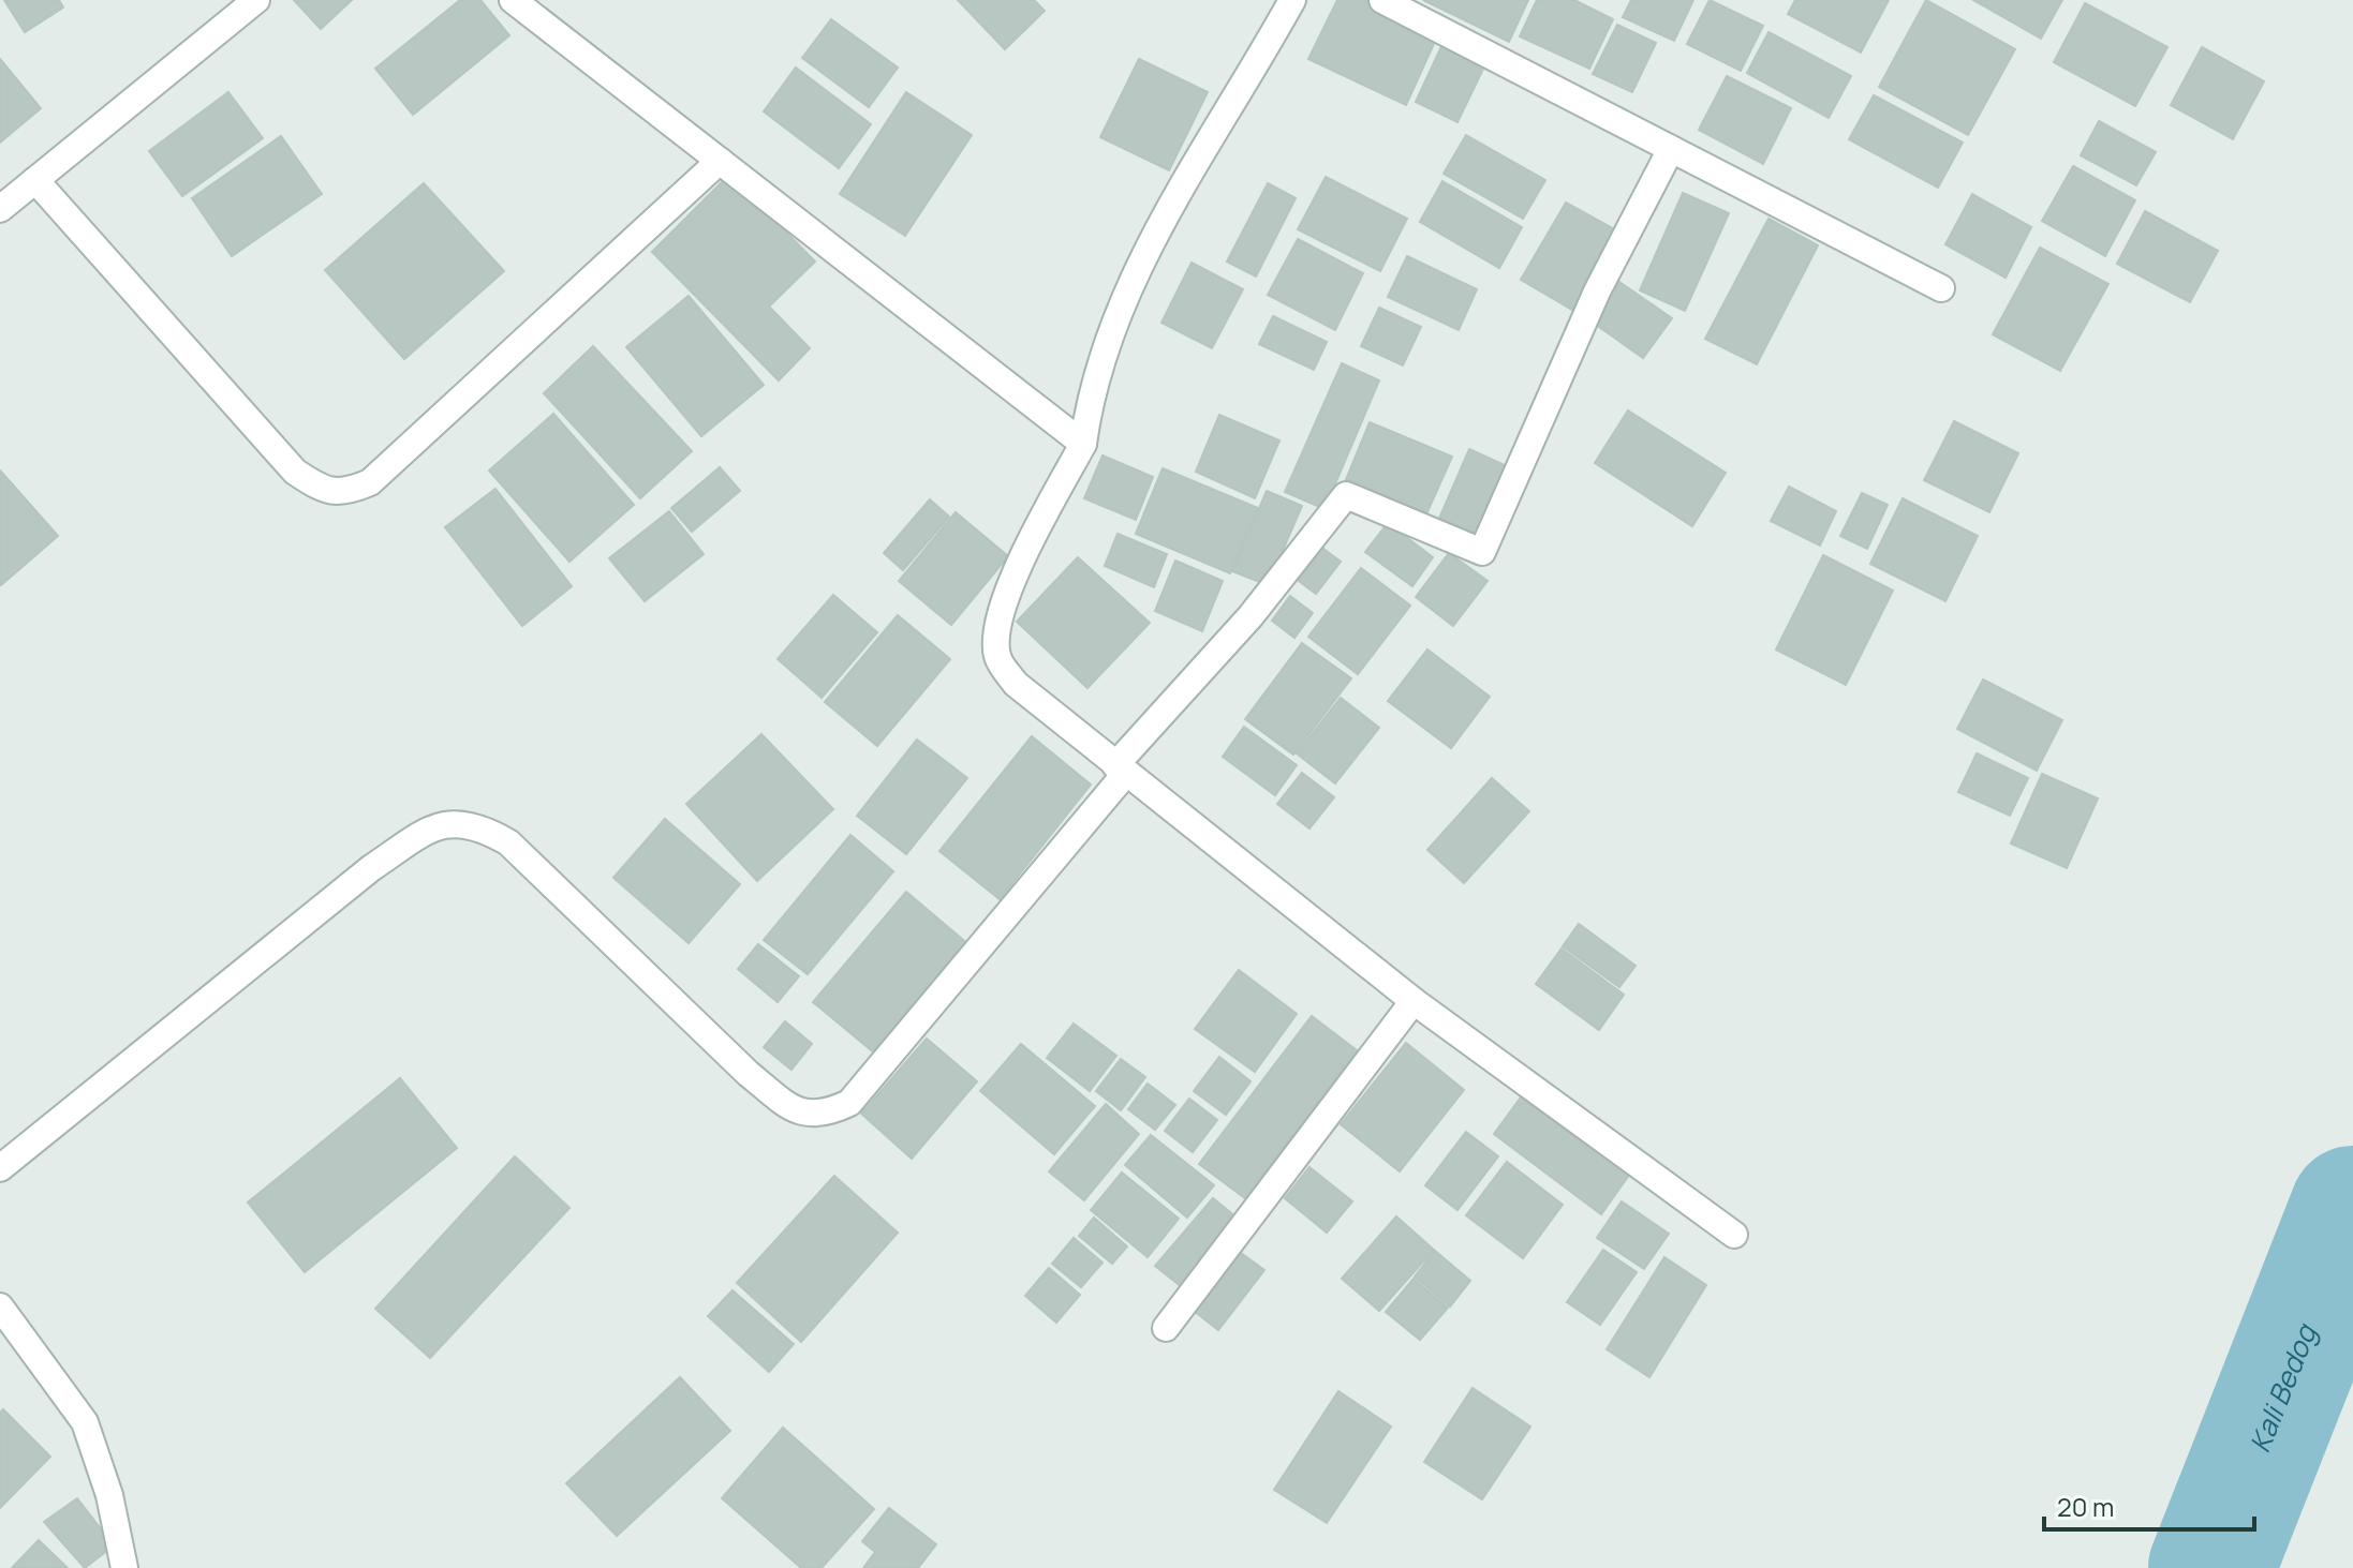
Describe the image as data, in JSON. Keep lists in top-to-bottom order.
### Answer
{
  "water": ["Kali Bedog"],
  "scale_bar": "20 m"
}
